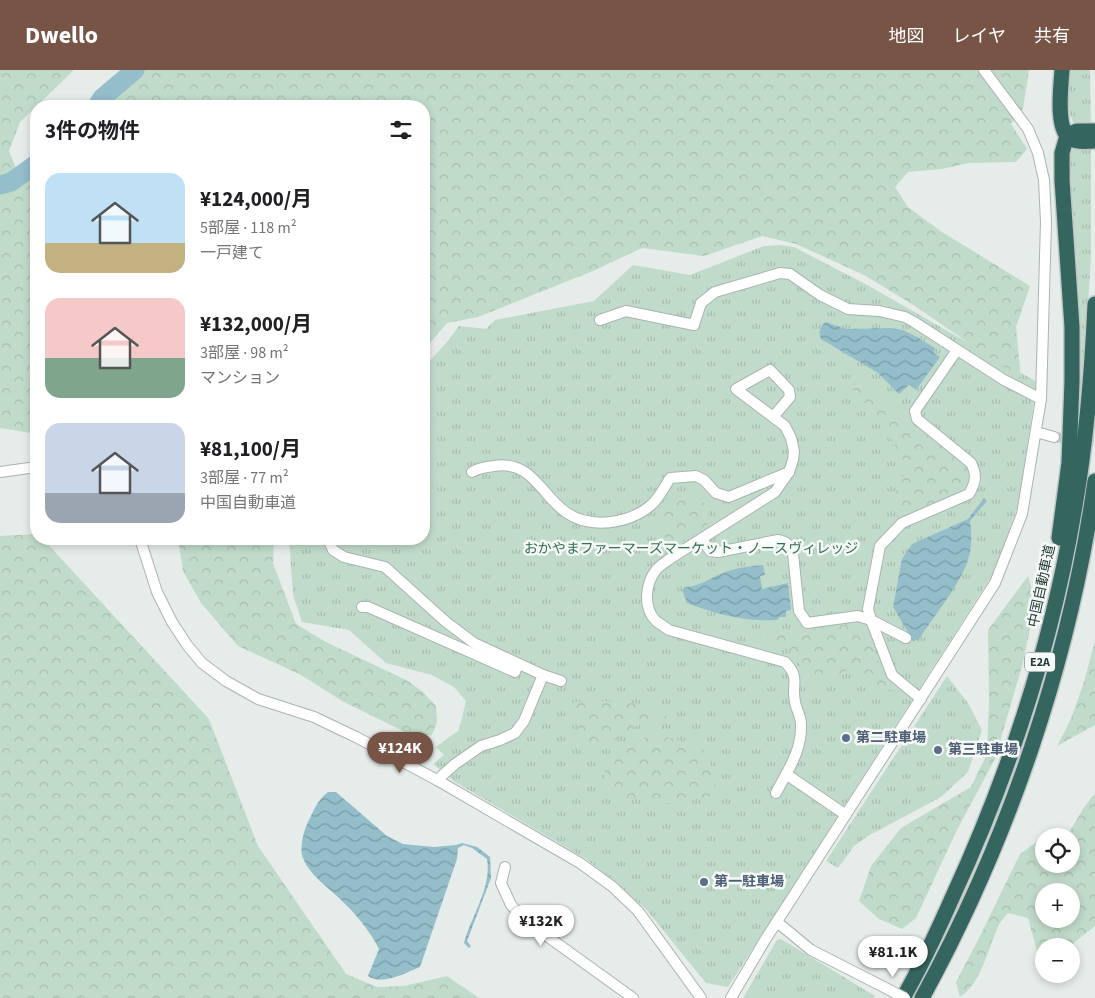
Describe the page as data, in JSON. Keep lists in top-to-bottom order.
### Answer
{
  "streets": {
    "highway": ["中国自動車道", "E2A"]
  },
  "parks": ["おかやまファーマーズマーケット・ノースヴィレッジ"],
  "places": ["第二駐車場", "第三駐車場", "第一駐車場"],
  "page": {
    "header": "Dwello",
    "nav": ["地図", "レイヤ", "共有"],
    "heading": "3件の物件",
    "list": [
      {
        "name": "¥124,000/月",
        "note": "5部屋 · 118 m² · 一戸建て"
      },
      {
        "name": "¥132,000/月",
        "note": "3部屋 · 98 m² · マンション"
      },
      {
        "name": "¥81,100/月",
        "note": "3部屋 · 77 m² · 中国自動車道"
      }
    ],
    "price": ["¥124K", "¥132K", "¥81.1K"],
    "map_buttons": ["+", "−"]
  }
}
